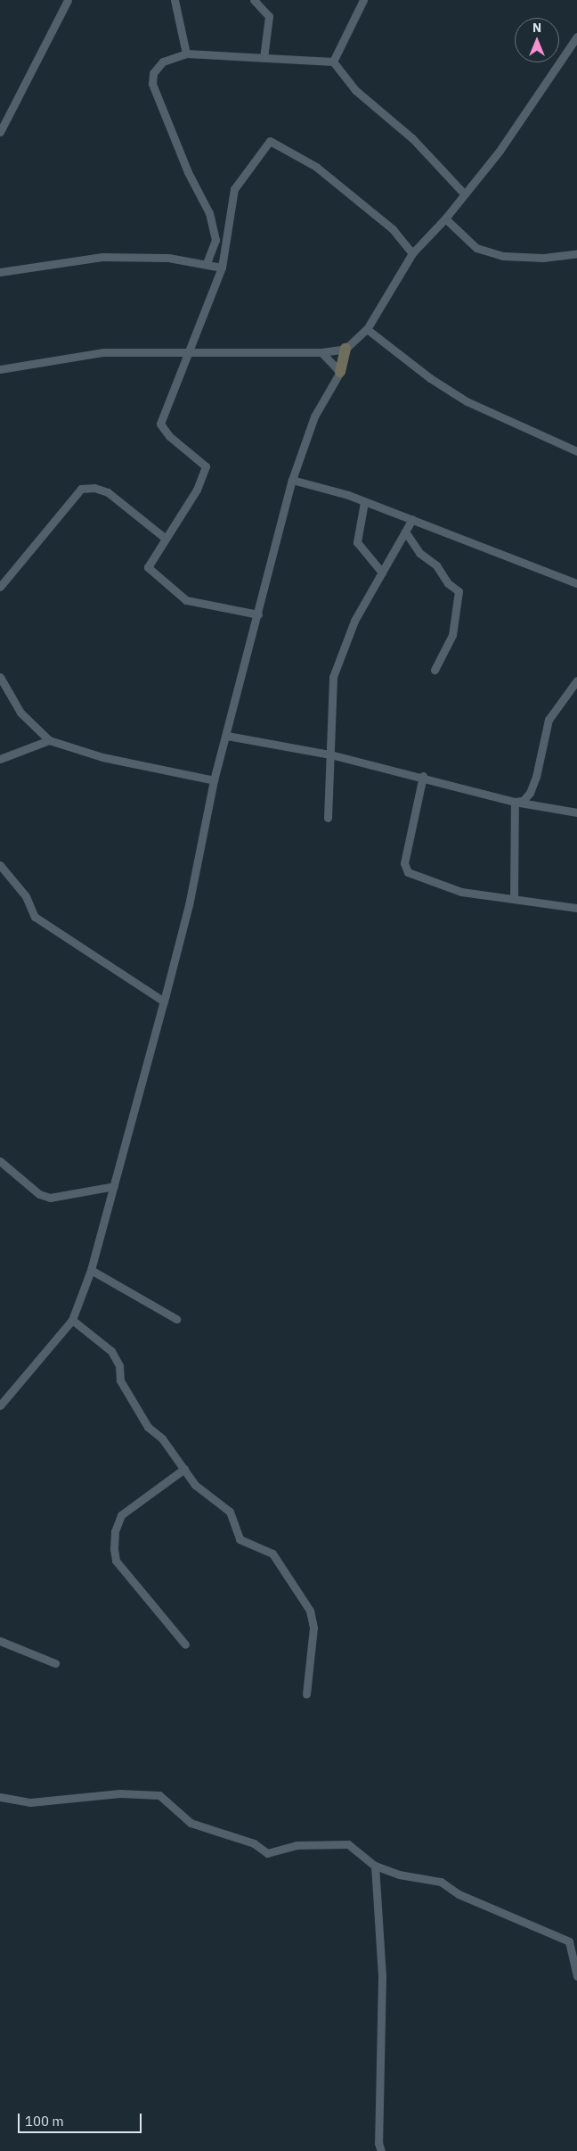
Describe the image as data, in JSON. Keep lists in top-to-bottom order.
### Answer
{
  "scale_bar": "100 m",
  "north": "top"
}
